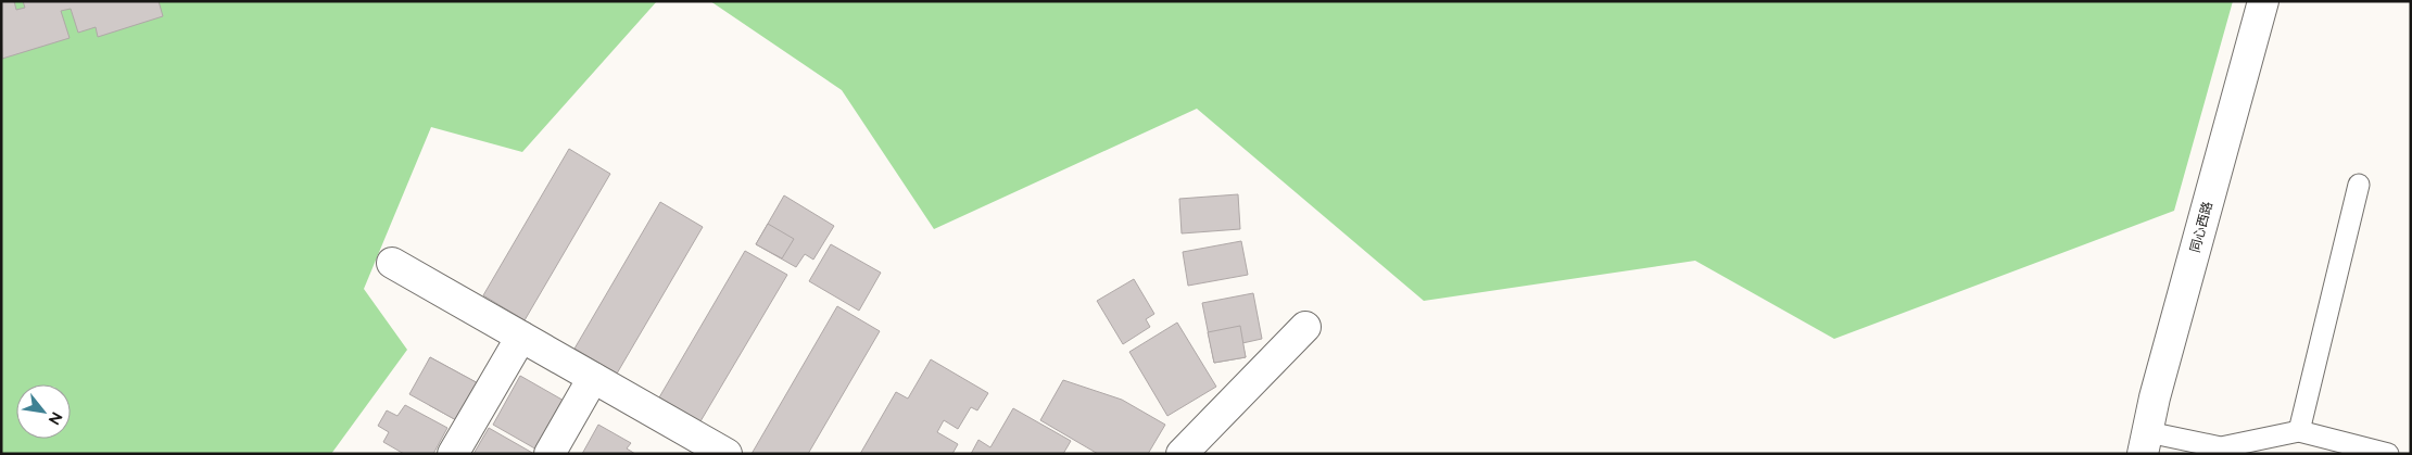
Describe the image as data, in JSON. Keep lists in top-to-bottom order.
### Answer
{
  "streets": {
    "street": ["同心西路"]
  },
  "north": "bottom right"
}
